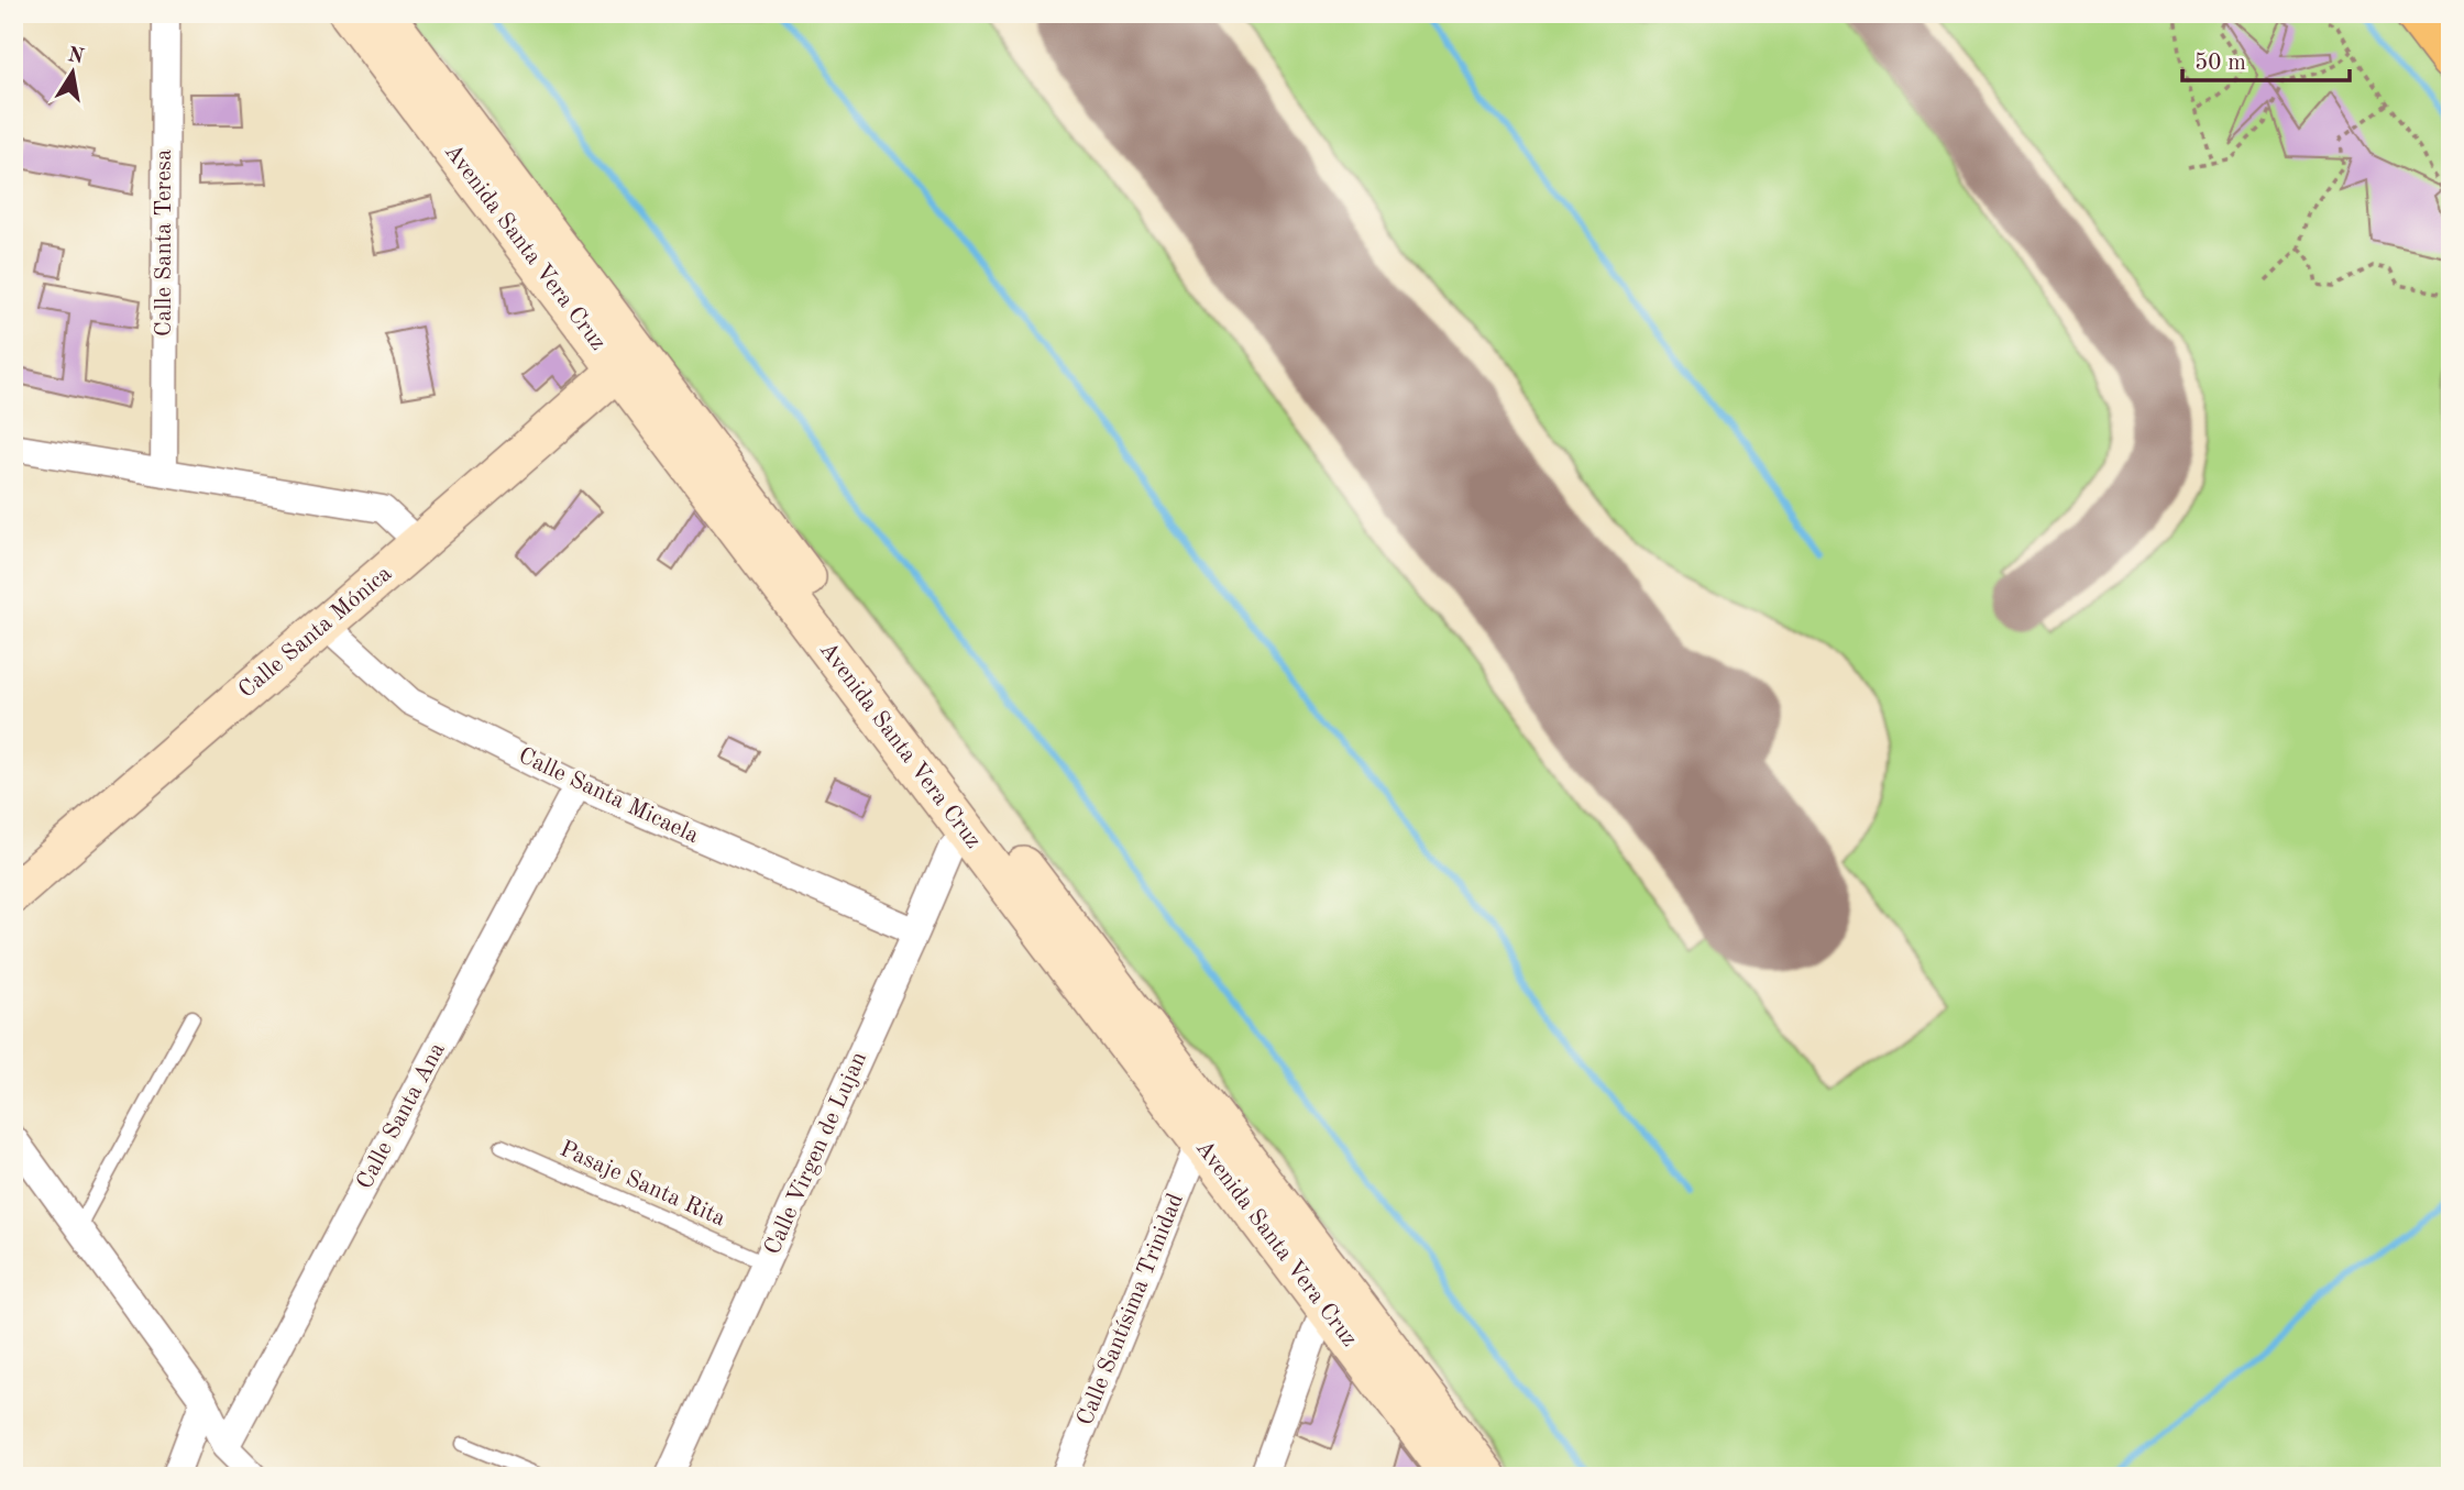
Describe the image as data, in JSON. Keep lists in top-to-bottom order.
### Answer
{
  "streets": {
    "main road": ["Avenida Santa Vera Cruz", "Calle Santa Mónica"],
    "street": [
      "Calle Santa Teresa",
      "Calle Santa Micaela",
      "Calle Santa Ana",
      "Calle Virgen de Lujan",
      "Calle Santísima Trinidad"
    ],
    "lane": ["Pasaje Santa Rita"]
  },
  "crossings": [
    ["Avenida Santa Vera Cruz", "Calle Santa Mónica"],
    ["Avenida Santa Vera Cruz", "Calle Virgen de Lujan"],
    ["Avenida Santa Vera Cruz", "Calle Santísima Trinidad"],
    ["Calle Santa Mónica", "Calle Santa Micaela"],
    ["Calle Santa Micaela", "Calle Santa Ana"],
    ["Calle Santa Micaela", "Calle Virgen de Lujan"],
    ["Calle Virgen de Lujan", "Pasaje Santa Rita"]
  ],
  "scale_bar": "50 m",
  "north": "top"
}
